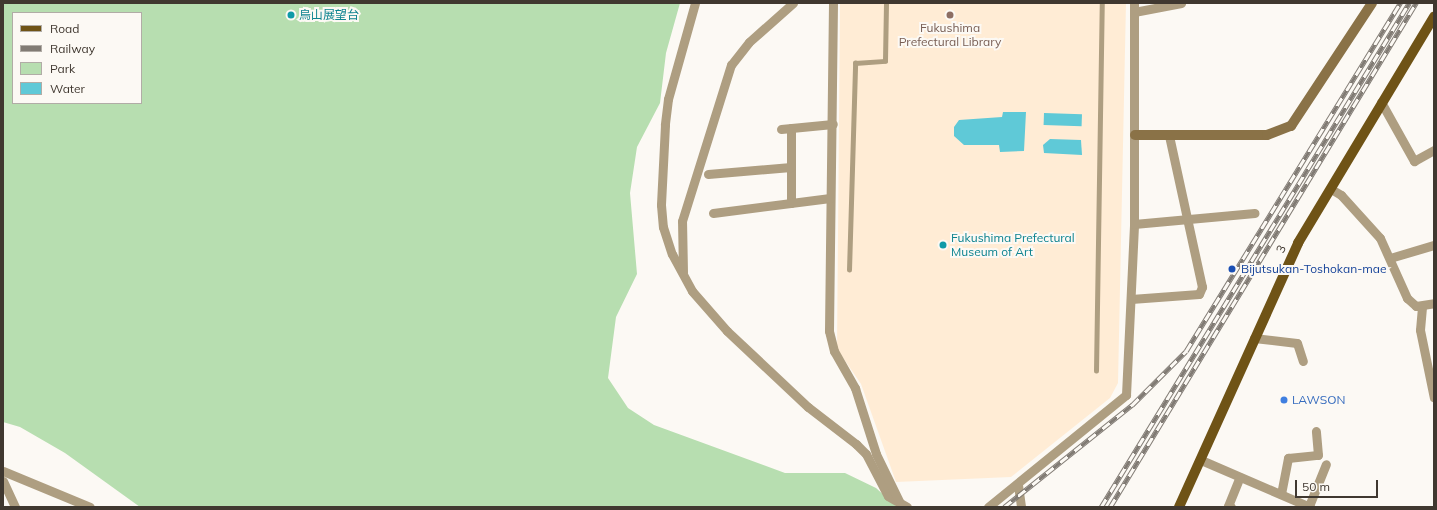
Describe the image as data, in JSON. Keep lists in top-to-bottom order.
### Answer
{
  "streets": {
    "main road": ["3"]
  },
  "places": [
    "烏山展望台",
    "Fukushima Prefectural Library",
    "Fukushima Prefectural Museum of Art",
    "Bijutsukan-Toshokan-mae",
    "LAWSON"
  ],
  "legend": [
    "Road",
    "Railway",
    "Park",
    "Water"
  ],
  "scale_bar": "50 m"
}
